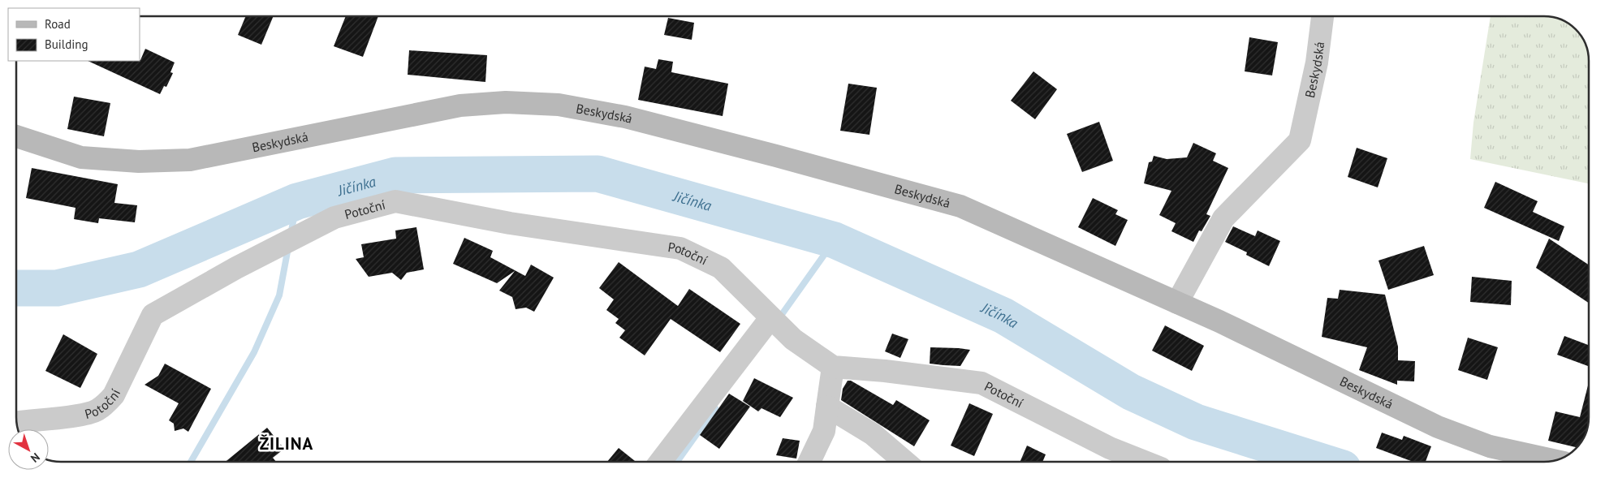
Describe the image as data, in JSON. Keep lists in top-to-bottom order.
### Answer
{
  "streets": {
    "street": ["Beskydská", "Potoční"]
  },
  "districts": ["ŽILINA"],
  "water": ["Jičínka"],
  "legend": ["Road", "Building"],
  "north": "bottom right"
}
